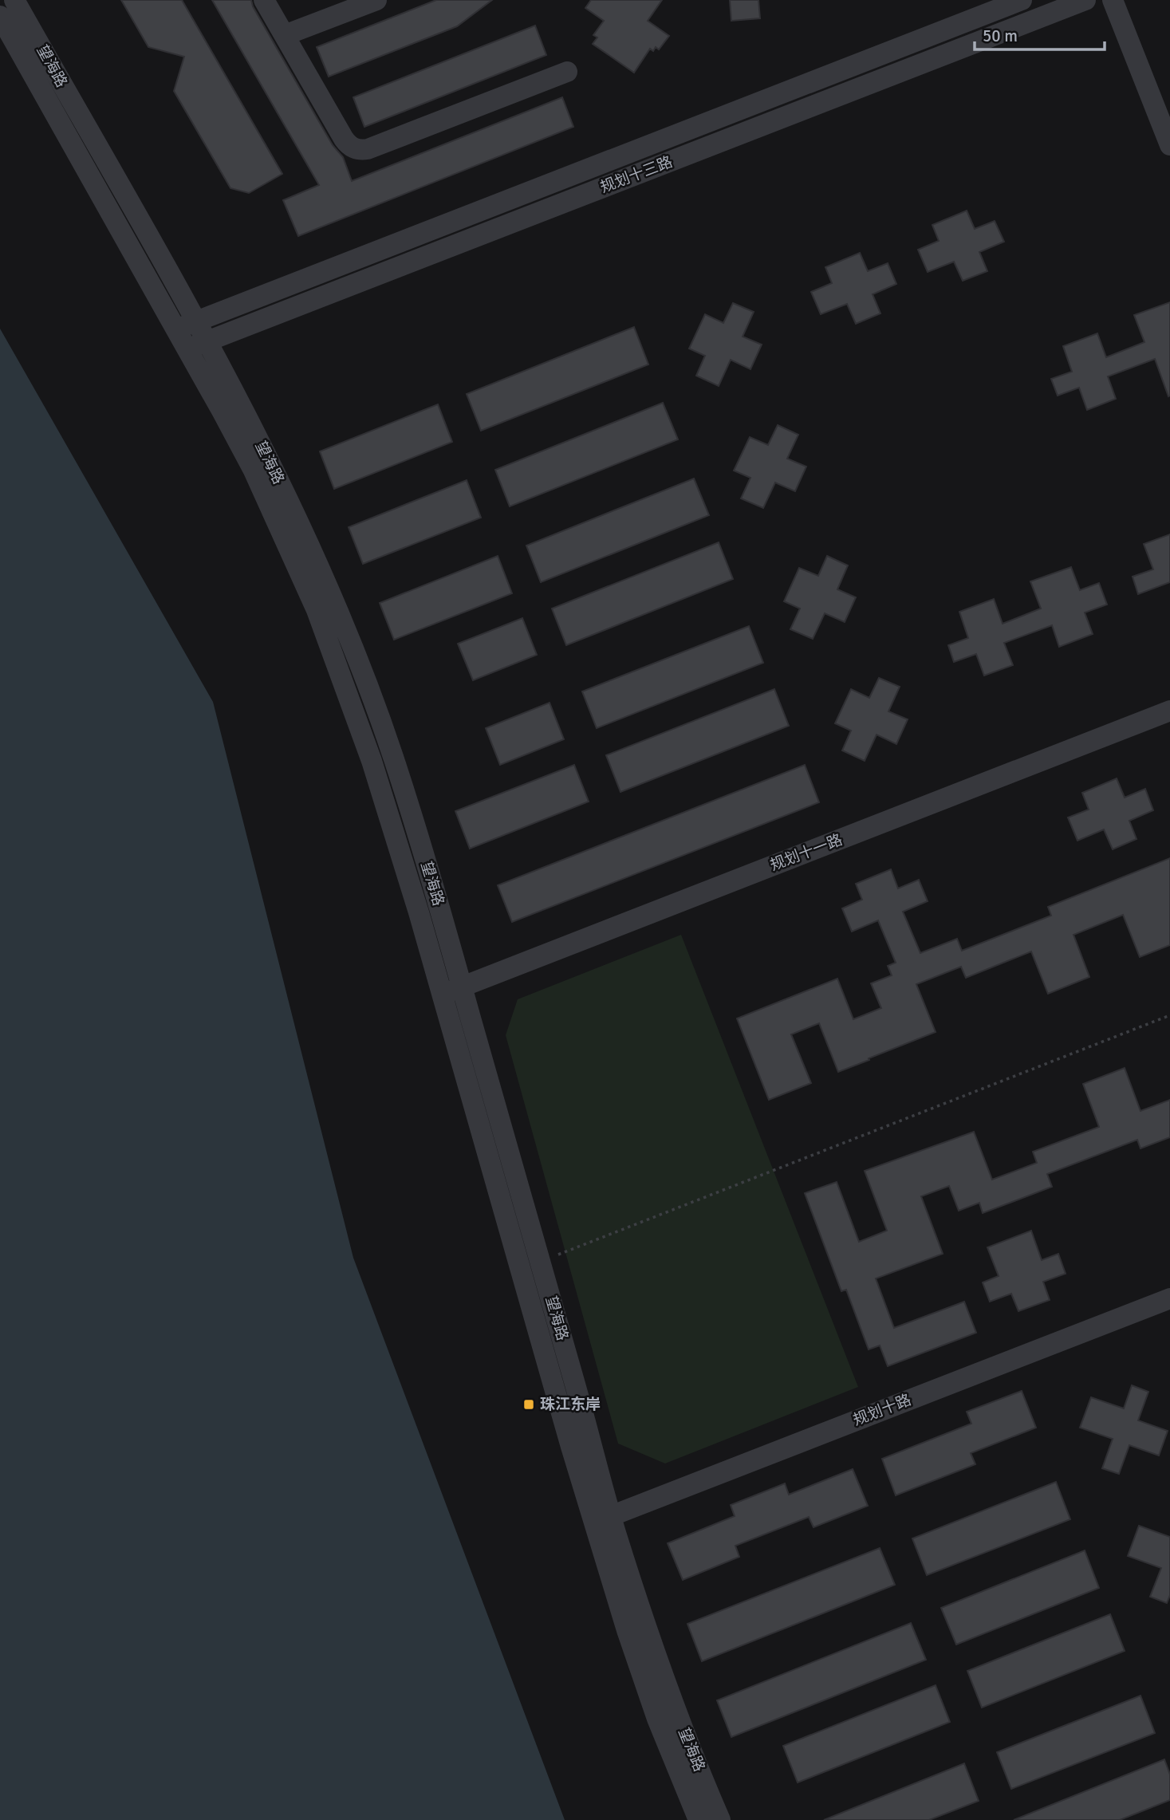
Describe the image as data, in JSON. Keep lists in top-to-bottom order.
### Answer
{
  "streets": {
    "street": [
      "望海路",
      "规划十三路",
      "规划十一路",
      "规划十路"
    ]
  },
  "crossings": [
    ["望海路", "规划十三路"],
    ["望海路", "规划十一路"],
    ["望海路", "规划十路"]
  ],
  "places": {
    "transit": ["珠江东岸"]
  },
  "scale_bar": "50 m"
}
